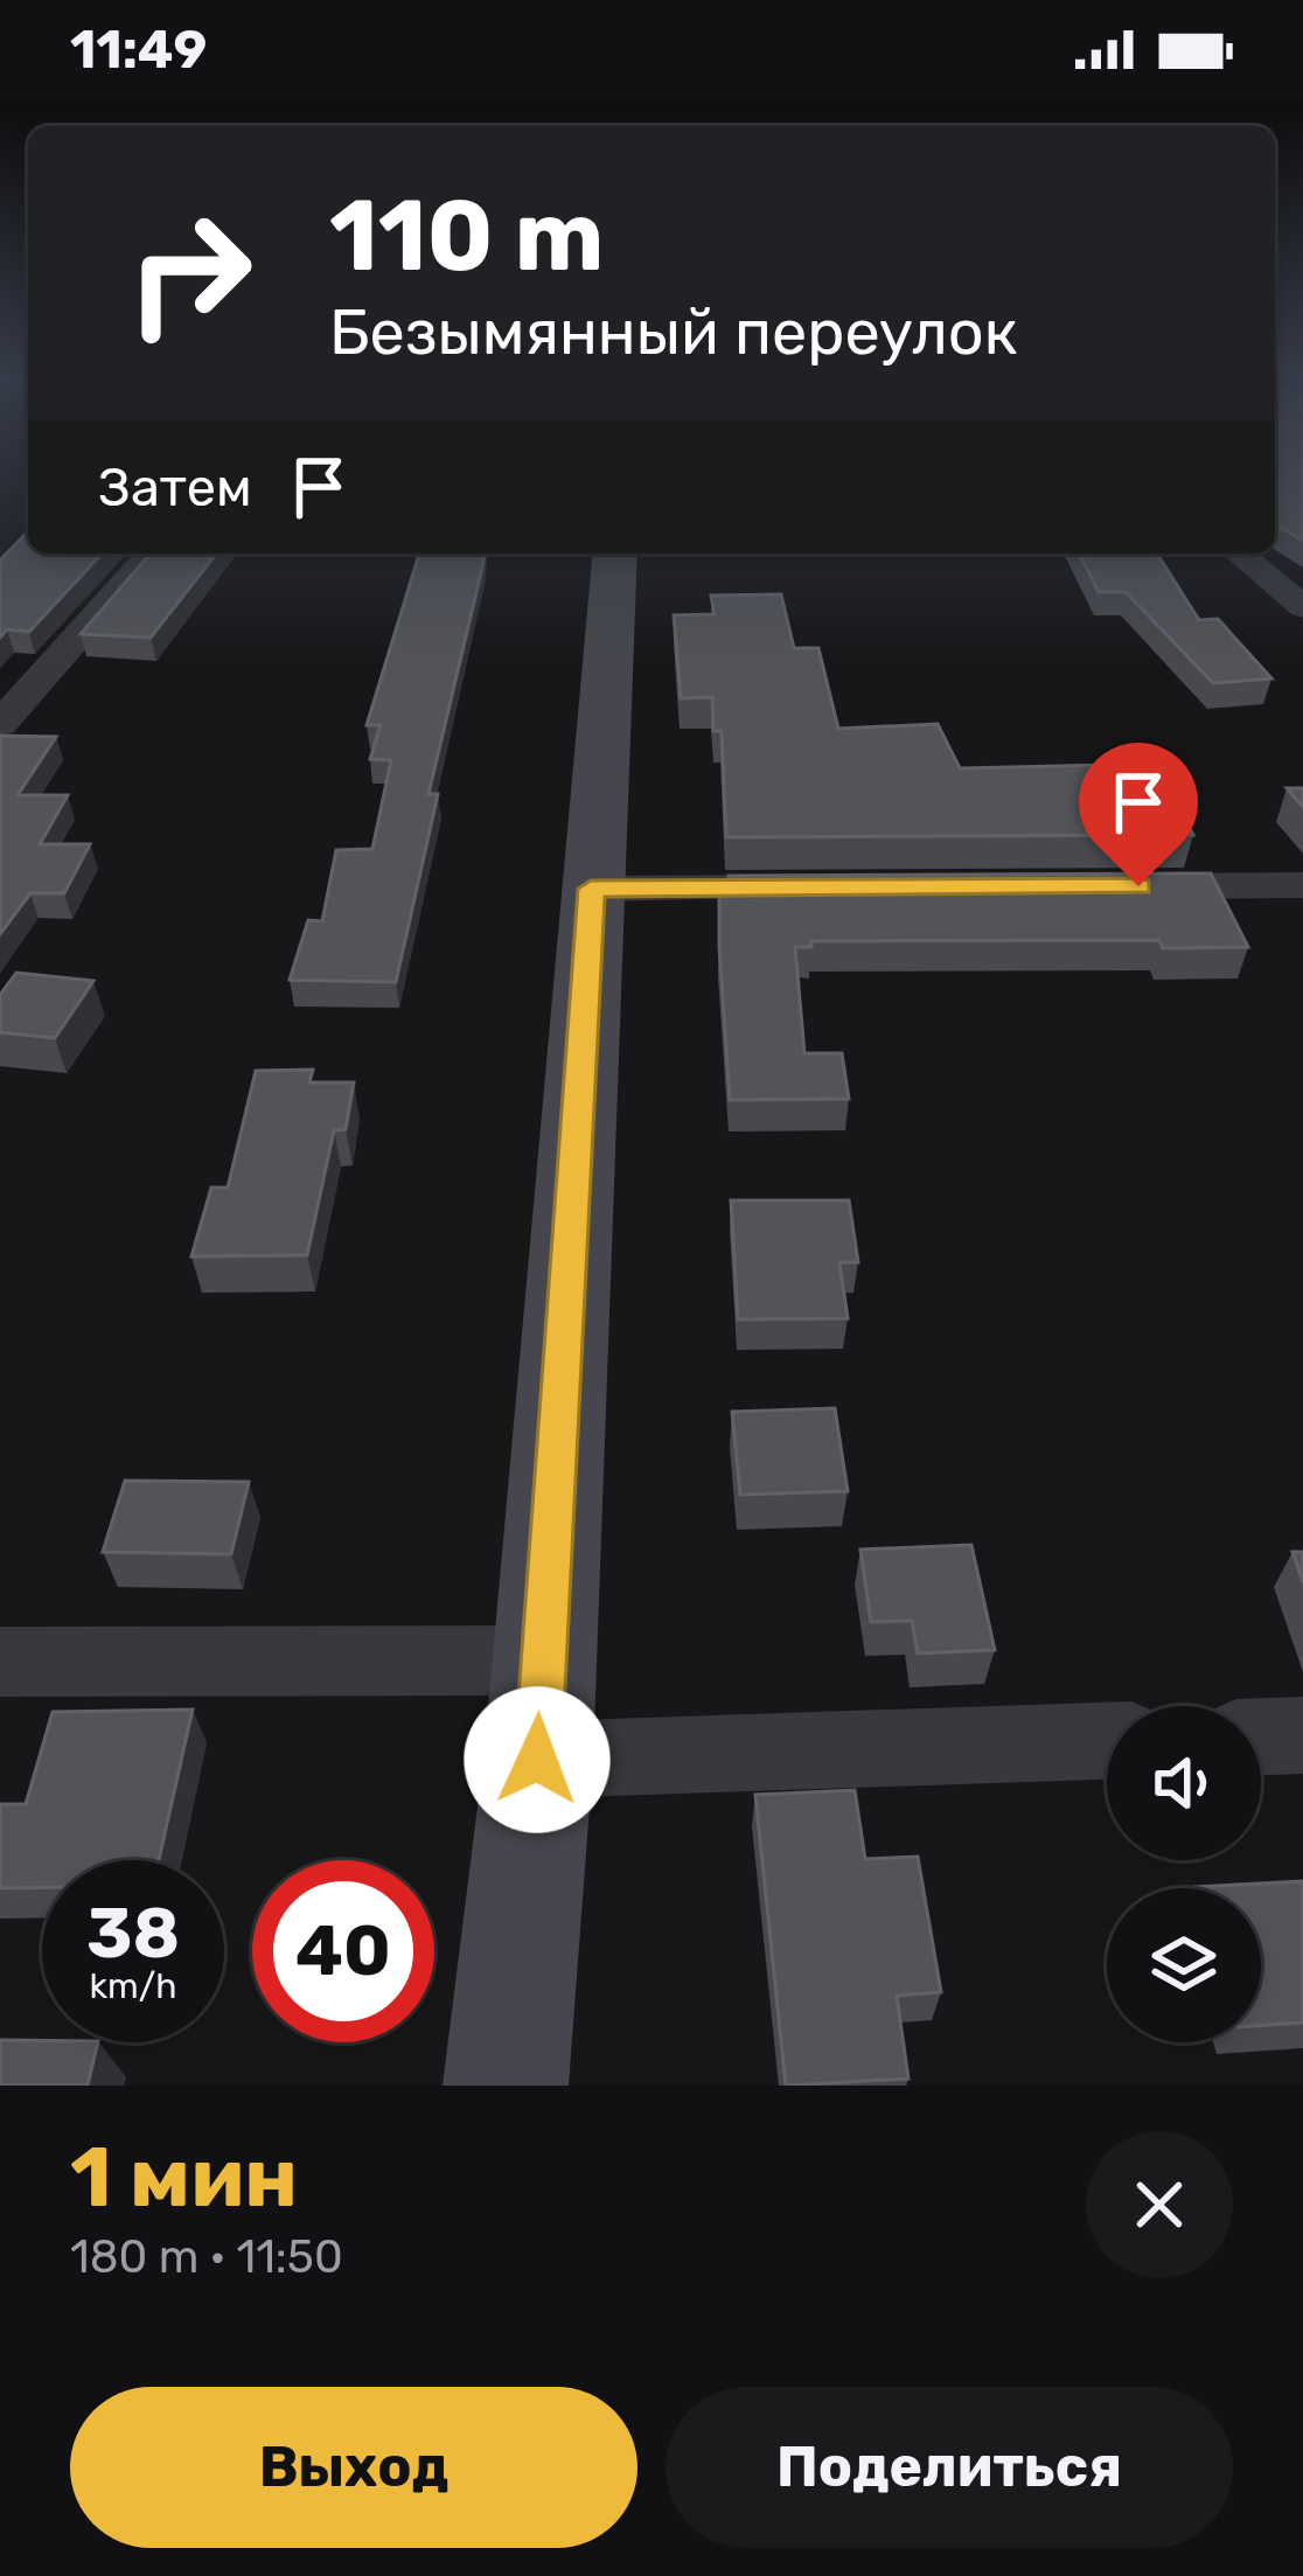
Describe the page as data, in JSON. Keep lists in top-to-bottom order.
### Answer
{
  "page": {
    "status": "11:49",
    "turn": ["110 m", "Безымянный переулок"],
    "then": "Затем",
    "speed": "38 km/h",
    "limit": "40",
    "heading": ["1 мин", "180 m · 11:50"],
    "buttons": ["Выход", "Поделиться"]
  }
}
